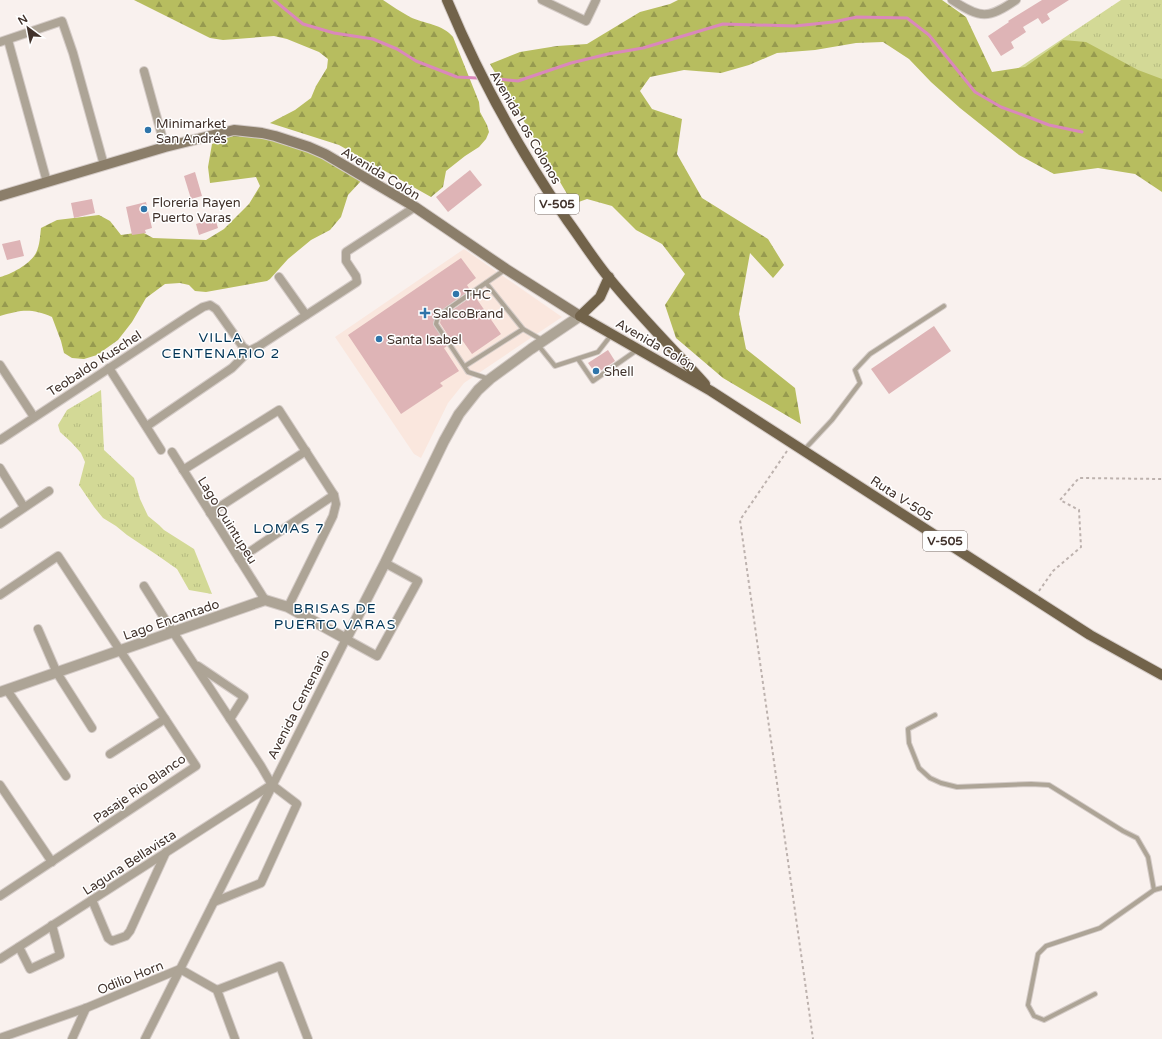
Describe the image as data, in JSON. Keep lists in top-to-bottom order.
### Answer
{
  "streets": {
    "main road": [
      "Avenida Los Colonos",
      "Avenida Colón",
      "V-505",
      "Ruta V-505"
    ],
    "street": [
      "Teobaldo Kuschel",
      "Lago Quintupeu",
      "Lago Encantado",
      "Avenida Centenario",
      "Pasaje Río Blanco",
      "Laguna Bellavista",
      "Odilio Horn"
    ]
  },
  "crossings": [
    ["Avenida Los Colonos", "Avenida Colón"],
    ["Avenida Los Colonos", "Ruta V-505"],
    ["Avenida Colón", "Ruta V-505"],
    ["Avenida Colón", "Avenida Centenario"],
    ["Lago Quintupeu", "Lago Encantado"],
    ["Avenida Centenario", "Laguna Bellavista"],
    ["Avenida Centenario", "Odilio Horn"]
  ],
  "districts": ["VILLA CENTENARIO 2", "LOMAS 7", "BRISAS DE PUERTO VARAS"],
  "places": {
    "other": [
      "Minimarket San Andrés",
      "Floreria Rayen Puerto Varas",
      "THC",
      "Santa Isabel",
      "Shell"
    ],
    "health": ["SalcoBrand"]
  },
  "north": "top left"
}
